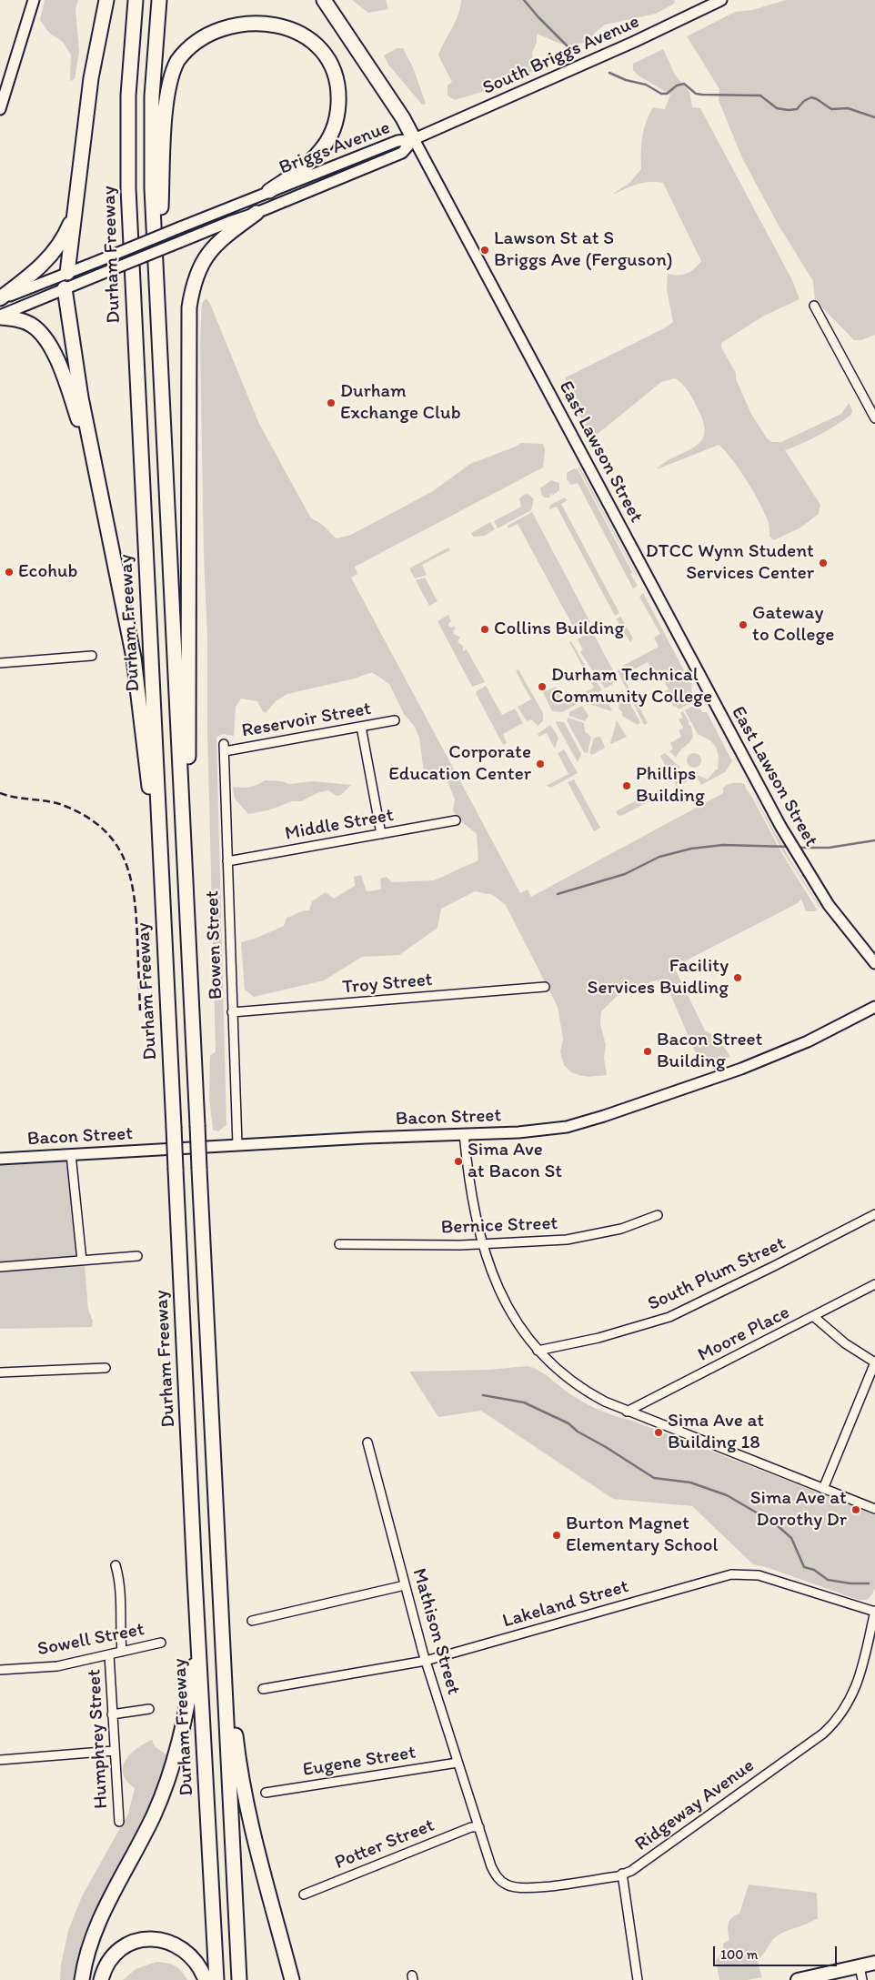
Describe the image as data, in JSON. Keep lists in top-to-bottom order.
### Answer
{
  "streets": {
    "highway": ["Durham Freeway"],
    "street": [
      "South Briggs Avenue",
      "Briggs Avenue",
      "East Lawson Street",
      "Reservoir Street",
      "Middle Street",
      "Bowen Street",
      "Troy Street",
      "Bacon Street",
      "Bernice Street",
      "South Plum Street",
      "Moore Place",
      "Lakeland Street",
      "Mathison Street",
      "Sowell Street",
      "Humphrey Street",
      "Eugene Street",
      "Ridgeway Avenue",
      "Potter Street"
    ]
  },
  "crossings": [
    ["South Briggs Avenue", "Briggs Avenue"],
    ["South Briggs Avenue", "East Lawson Street"],
    ["Briggs Avenue", "East Lawson Street"],
    ["Reservoir Street", "Bowen Street"],
    ["Middle Street", "Bowen Street"],
    ["Bowen Street", "Troy Street"],
    ["Bowen Street", "Bacon Street"],
    ["Lakeland Street", "Mathison Street"],
    ["Lakeland Street", "Ridgeway Avenue"],
    ["Mathison Street", "Eugene Street"],
    ["Mathison Street", "Ridgeway Avenue"],
    ["Mathison Street", "Potter Street"],
    ["Sowell Street", "Humphrey Street"],
    ["Ridgeway Avenue", "Potter Street"]
  ],
  "places": [
    "Lawson St at S Briggs Ave (Ferguson)",
    "Durham Exchange Club",
    "DTCC Wynn Student Services Center",
    "Ecohub",
    "Gateway to College",
    "Collins Building",
    "Durham Technical Community College",
    "Corporate Education Center",
    "Phillips Building",
    "Facility Services Buidling",
    "Bacon Street Building",
    "Sima Ave at Bacon St",
    "Sima Ave at Building 18",
    "Sima Ave at Dorothy Dr",
    "Burton Magnet Elementary School"
  ],
  "scale_bar": "100 m"
}
